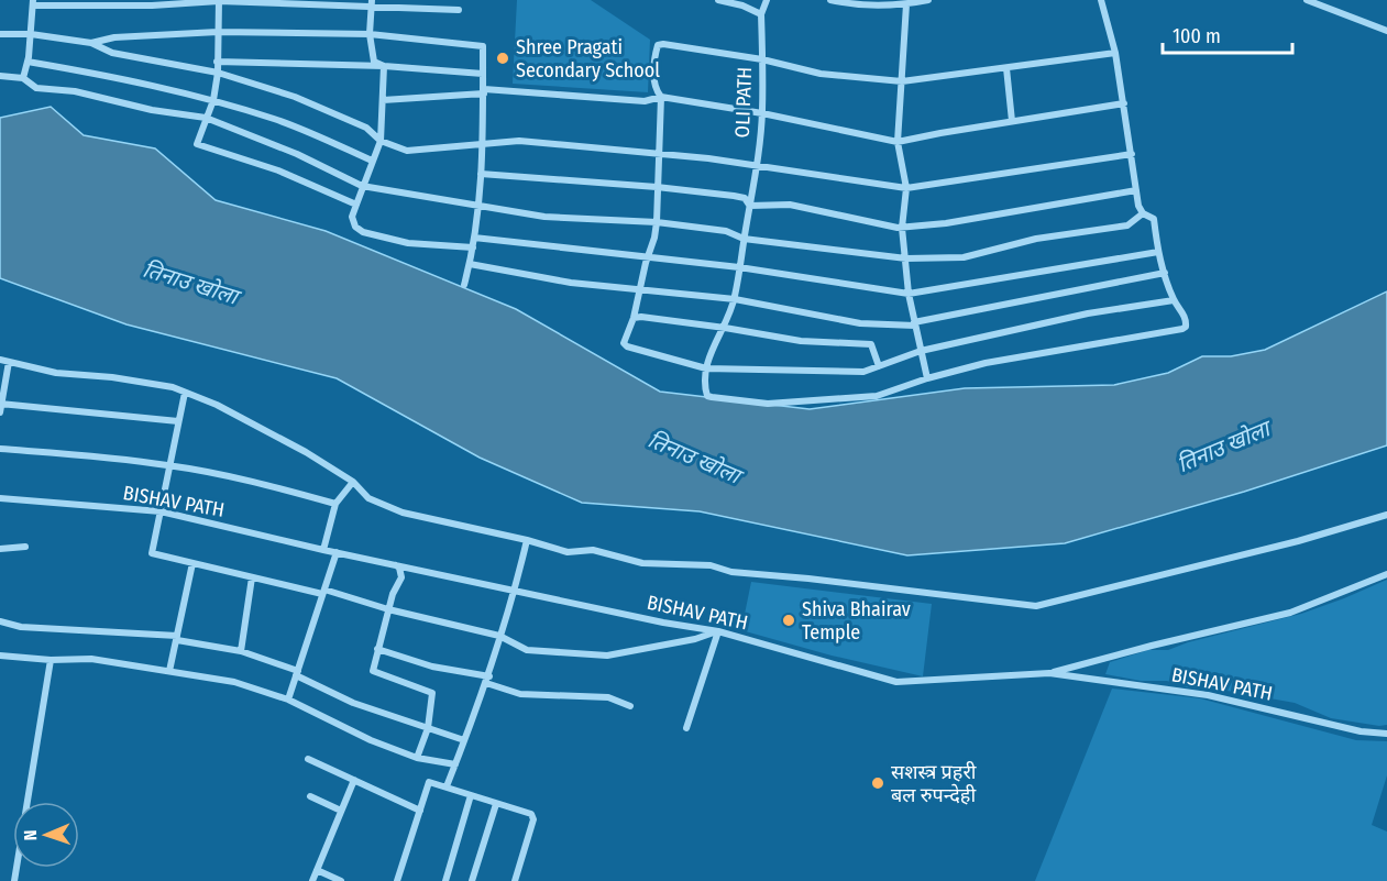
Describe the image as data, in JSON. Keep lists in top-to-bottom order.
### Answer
{
  "streets": {
    "street": ["OLI PATH", "BISHAV PATH"]
  },
  "water": ["तिनाउ खोला"],
  "places": ["Shree Pragati Secondary School", "Shiva Bhairav Temple", "सशस्त्र प्रहरी बल रुपन्देही"],
  "scale_bar": "100 m",
  "north": "left"
}
